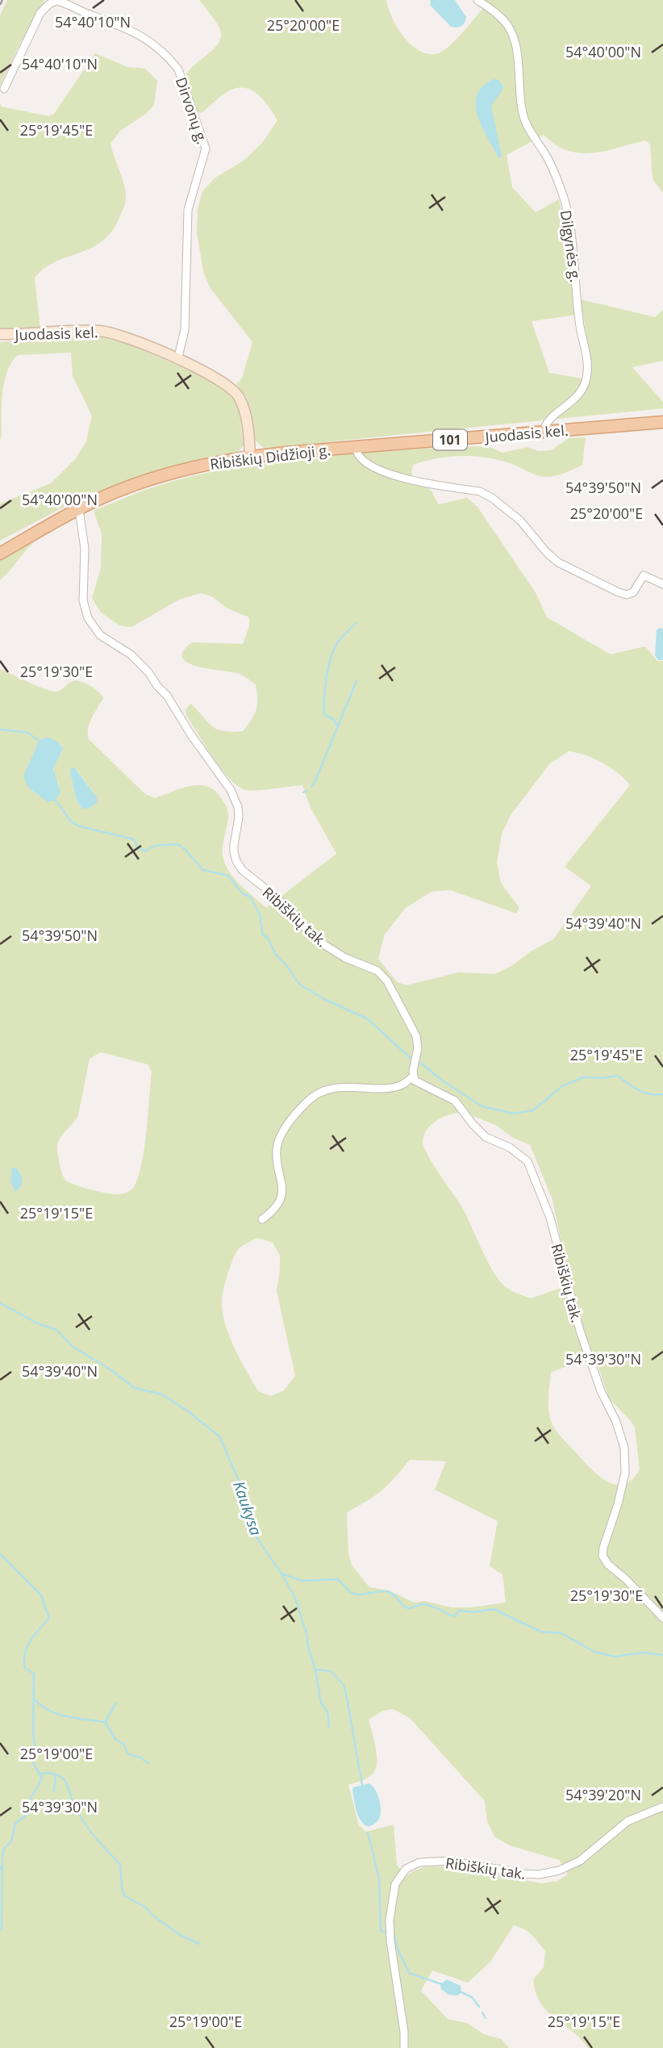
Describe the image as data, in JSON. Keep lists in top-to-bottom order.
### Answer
{
  "streets": {
    "main road": ["Juodasis kel.", "101", "Ribiškių Didžioji g."],
    "street": ["Dirvonų g.", "Dilgynės g.", "Ribiškių tak."]
  },
  "crossings": [
    ["Dirvonų g.", "Juodasis kel."],
    ["Dilgynės g.", "Juodasis kel."],
    ["Juodasis kel.", "Ribiškių Didžioji g."],
    ["Ribiškių Didžioji g.", "Ribiškių tak."]
  ],
  "water": ["Kaukysa"],
  "coordinates": [
    "54°40'10\"N",
    "25°20'00\"E",
    "54°40'00\"N",
    "25°19'45\"E",
    "54°39'50\"N",
    "25°19'30\"E",
    "54°39'40\"N",
    "25°19'15\"E",
    "54°39'30\"N",
    "25°19'00\"E",
    "54°39'20\"N"
  ]
}
